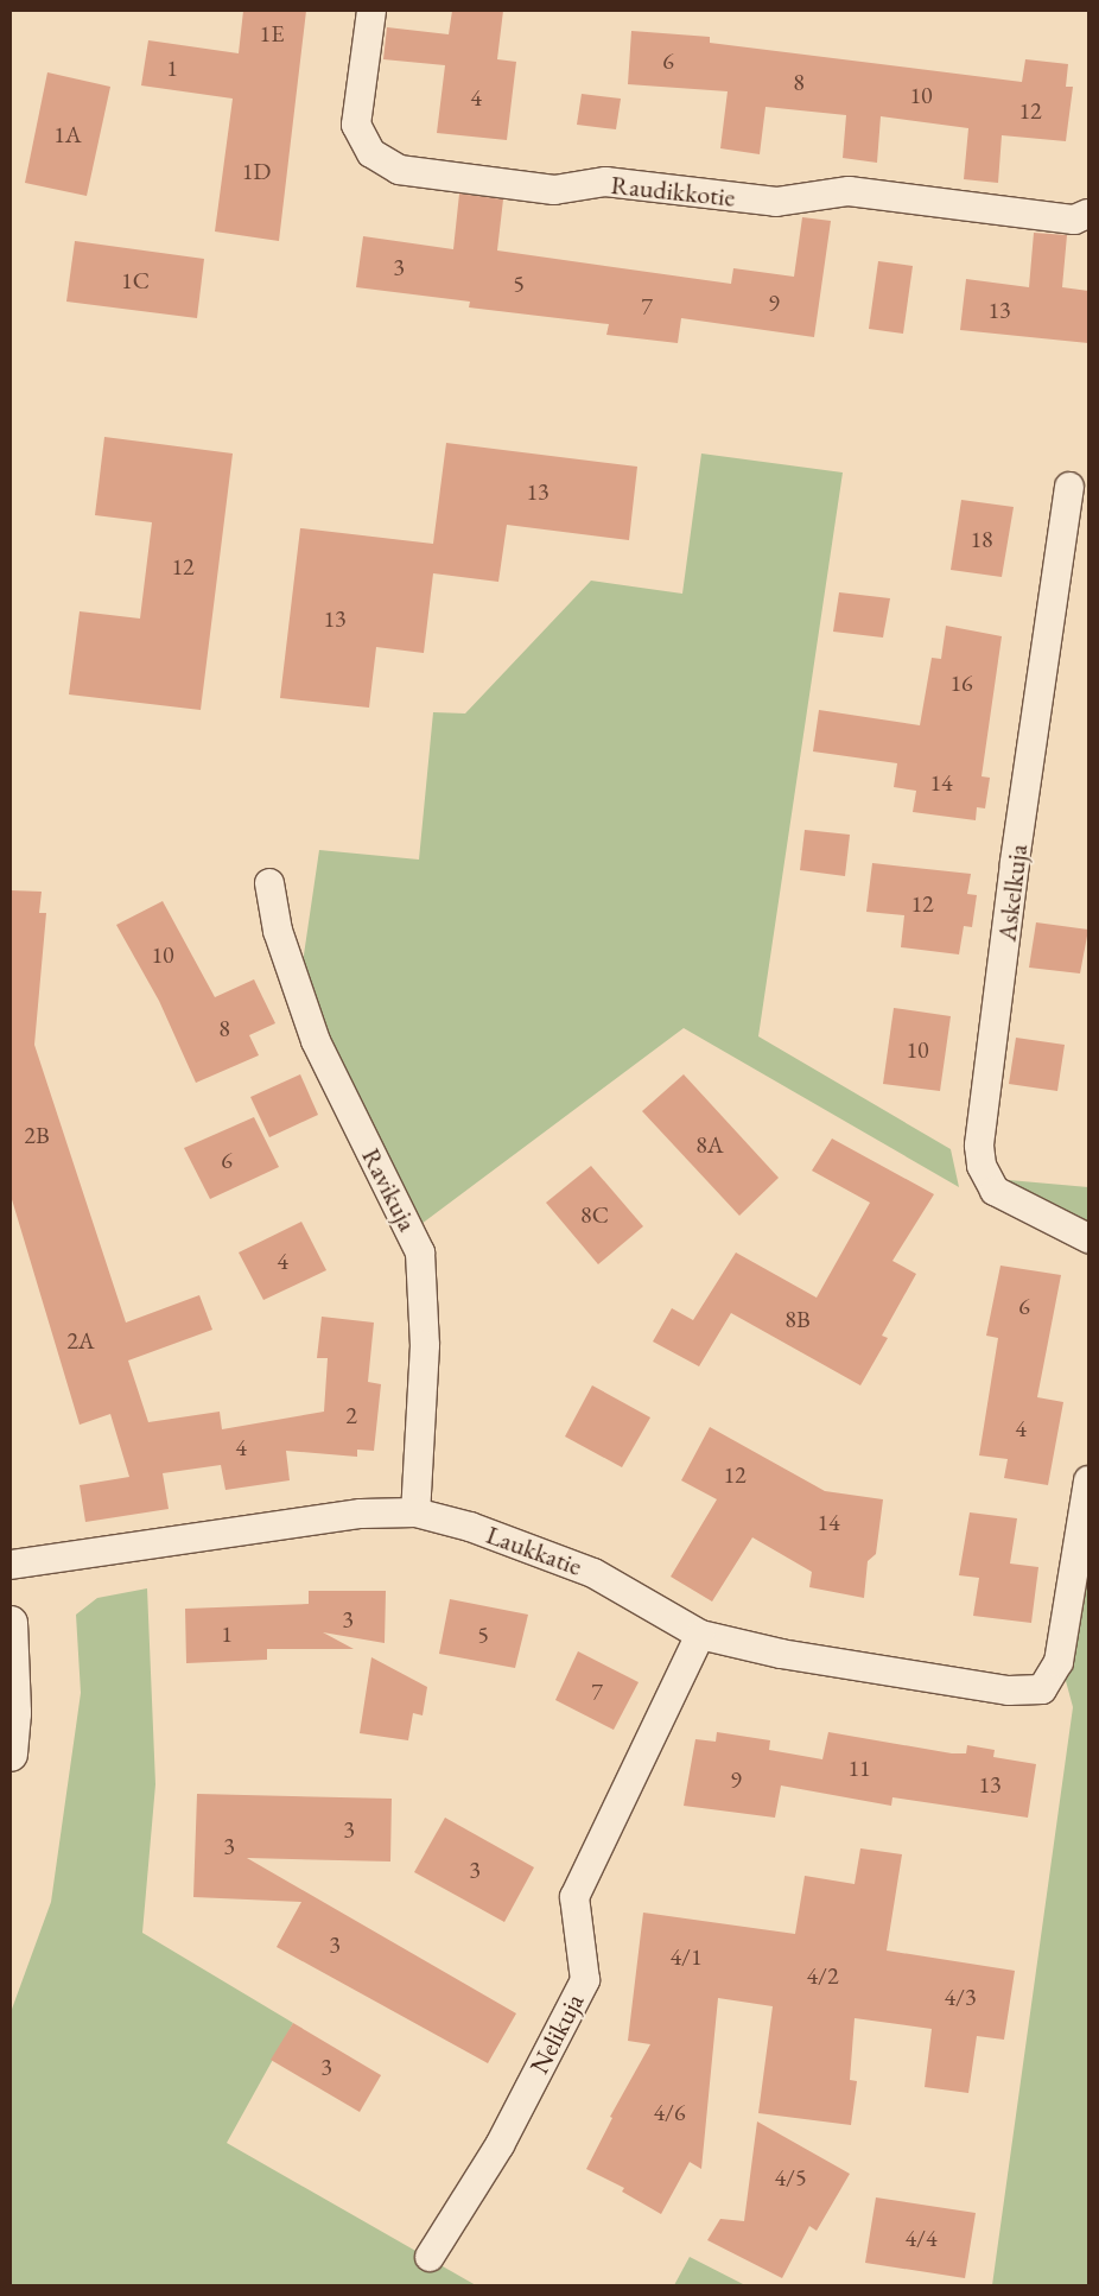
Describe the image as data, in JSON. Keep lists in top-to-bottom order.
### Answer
{
  "streets": {
    "street": [
      "Raudikkotie",
      "Askelkuja",
      "Ravikuja",
      "Laukkatie",
      "Nelikuja"
    ]
  },
  "crossings": [
    ["Ravikuja", "Laukkatie"],
    ["Laukkatie", "Nelikuja"]
  ],
  "house_numbers": [
    "1E",
    "6",
    "1",
    "8",
    "10",
    "4",
    "12",
    "1A",
    "1D",
    "3",
    "1C",
    "5",
    "9",
    "7",
    "13",
    "13",
    "18",
    "12",
    "13",
    "16",
    "14",
    "12",
    "10",
    "8",
    "10",
    "2B",
    "8A",
    "6",
    "8C",
    "4",
    "6",
    "8B",
    "2A",
    "2",
    "4",
    "4",
    "12",
    "14",
    "3",
    "1",
    "5",
    "7",
    "11",
    "9",
    "13",
    "3",
    "3",
    "3",
    "3",
    "4/1",
    "4/2",
    "4/3",
    "3",
    "4/6",
    "4/5",
    "4/4"
  ]
}
